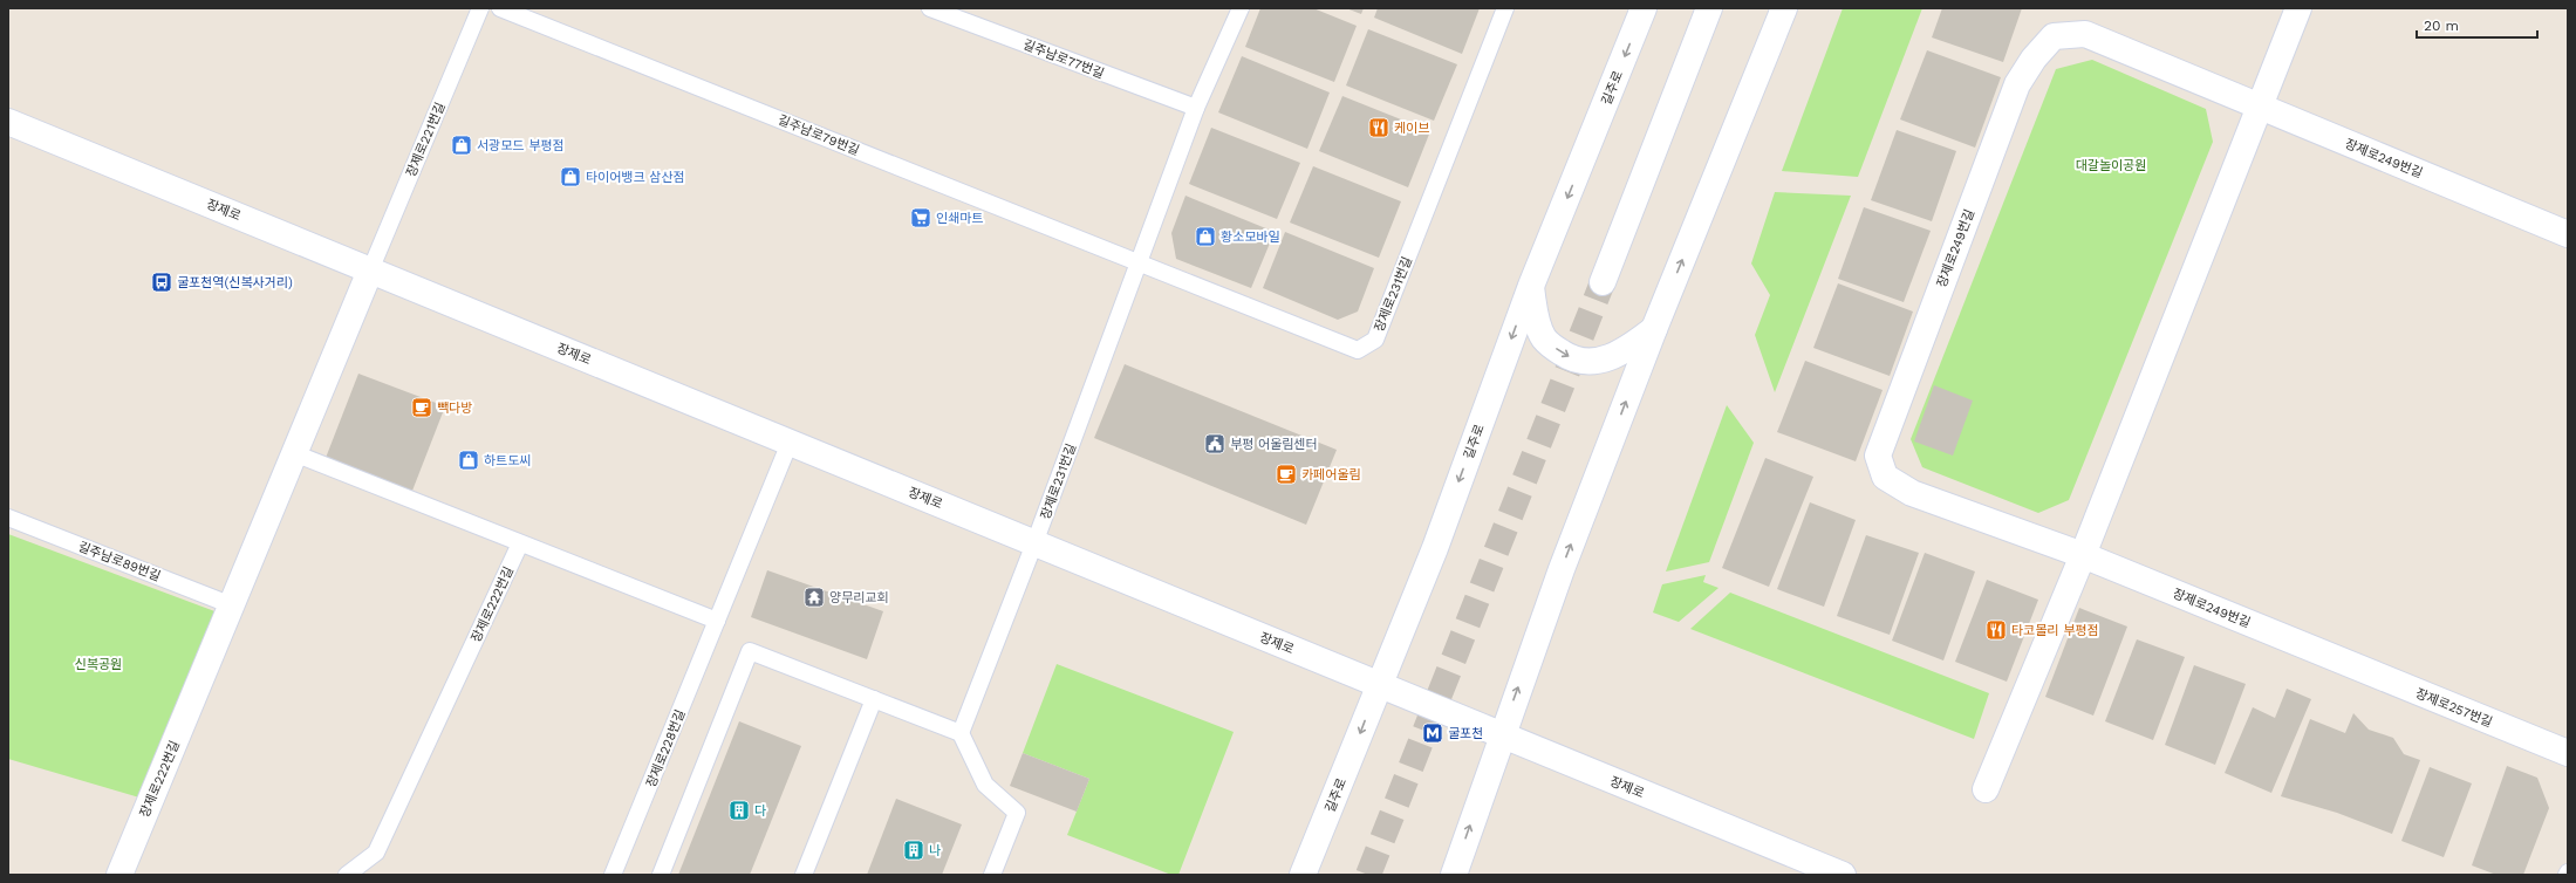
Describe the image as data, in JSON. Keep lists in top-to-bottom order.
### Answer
{
  "streets": {
    "main road": [
      "길주로",
      "장제로249번길",
      "장제로",
      "장제로222번길",
      "장제로257번길"
    ],
    "lane": [
      "길주남로77번길",
      "길주남로79번길",
      "장제로221번길",
      "장제로231번길",
      "길주남로89번길",
      "장제로228번길"
    ]
  },
  "crossings": [
    ["길주남로77번길", "장제로231번길"],
    ["길주로", "장제로"],
    ["길주남로79번길", "장제로231번길"],
    ["장제로221번길", "장제로"],
    ["장제로221번길", "장제로222번길"],
    ["장제로249번길", "장제로257번길"],
    ["장제로", "장제로231번길"],
    ["장제로", "장제로222번길"],
    ["장제로", "장제로228번길"],
    ["길주남로89번길", "장제로222번길"]
  ],
  "parks": ["대갈놀이공원", "신복공원"],
  "places": {
    "restaurant": ["케이브", "타코몰리 부평점"],
    "shop": [
      "서광모드 부평점",
      "타이어뱅크 삼산점",
      "황소모바일",
      "하트도씨"
    ],
    "supermarket": ["인쇄마트"],
    "bus stop": ["굴포천역(신복사거리)"],
    "cafe": ["빽다방", "카페어울림"],
    "public building": ["부평 어울림센터"],
    "temple": ["양무리교회"],
    "metro station": ["굴포천"],
    "building": ["다", "나"]
  },
  "scale_bar": "20 m"
}
